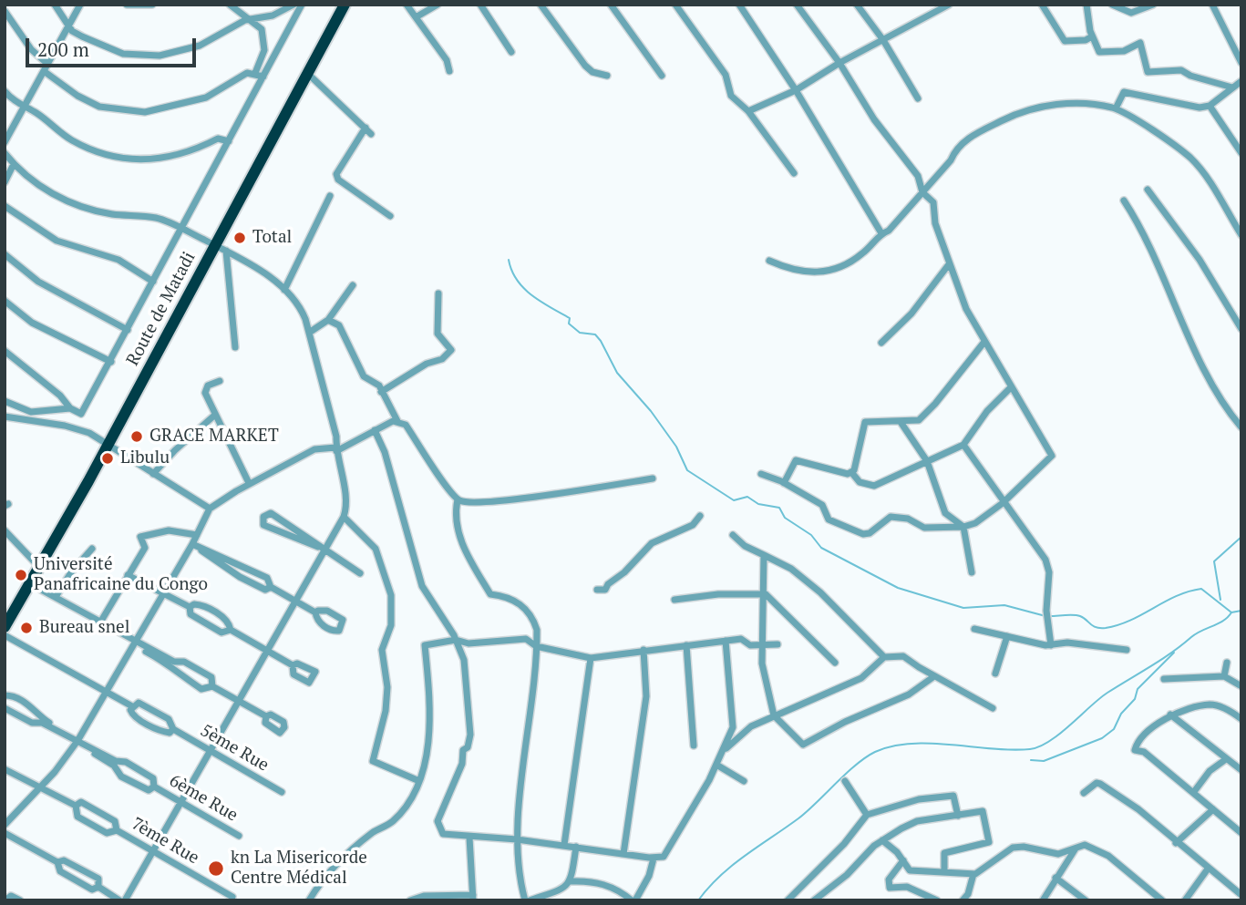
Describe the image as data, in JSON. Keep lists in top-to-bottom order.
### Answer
{
  "streets": {
    "highway": ["Route de Matadi"],
    "street": ["5ème Rue", "6ème Rue", "7ème Rue"]
  },
  "places": [
    "Total",
    "GRACE MARKET",
    "Libulu",
    "Université Panafricaine du Congo",
    "Bureau snel",
    "kn La Misericorde Centre Médical"
  ],
  "scale_bar": "200 m"
}
